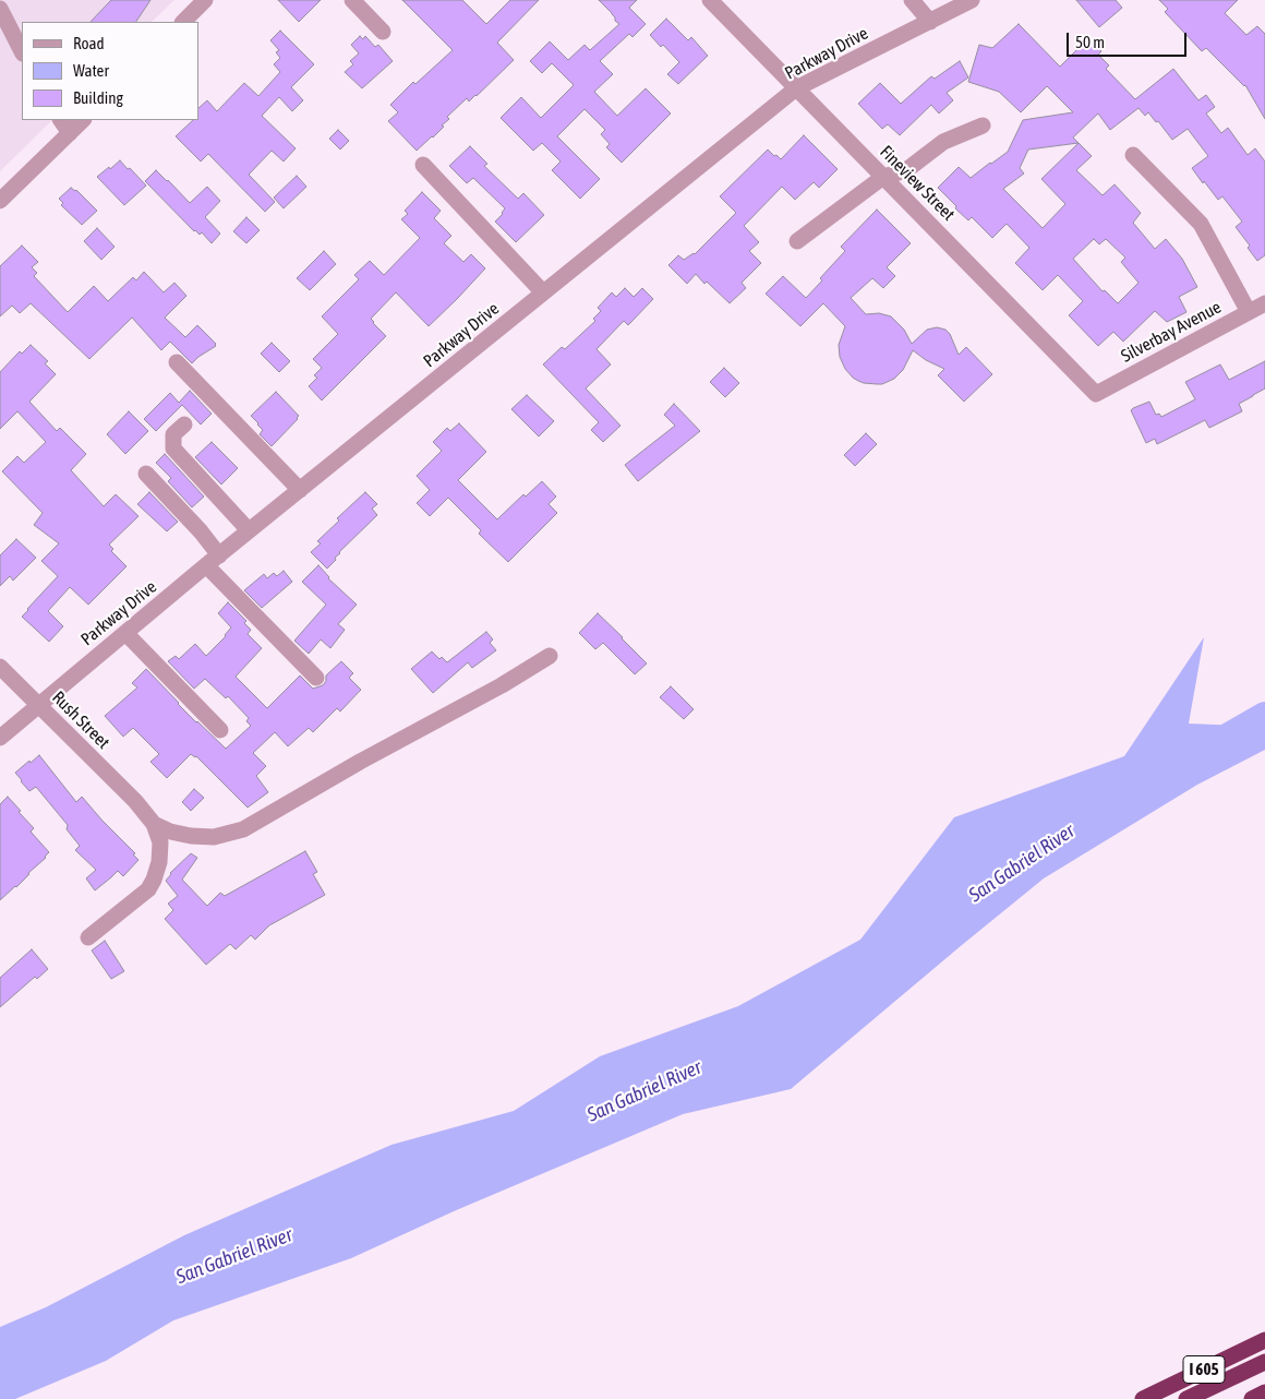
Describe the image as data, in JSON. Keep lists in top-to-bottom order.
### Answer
{
  "streets": {
    "highway": ["I 605"],
    "street": [
      "Parkway Drive",
      "Fineview Street",
      "Silverbay Avenue",
      "Rush Street"
    ]
  },
  "crossings": [
    ["Parkway Drive", "Fineview Street"],
    ["Parkway Drive", "Rush Street"],
    ["Fineview Street", "Silverbay Avenue"]
  ],
  "water": ["San Gabriel River"],
  "legend": ["Road", "Water", "Building"],
  "scale_bar": "50 m"
}
